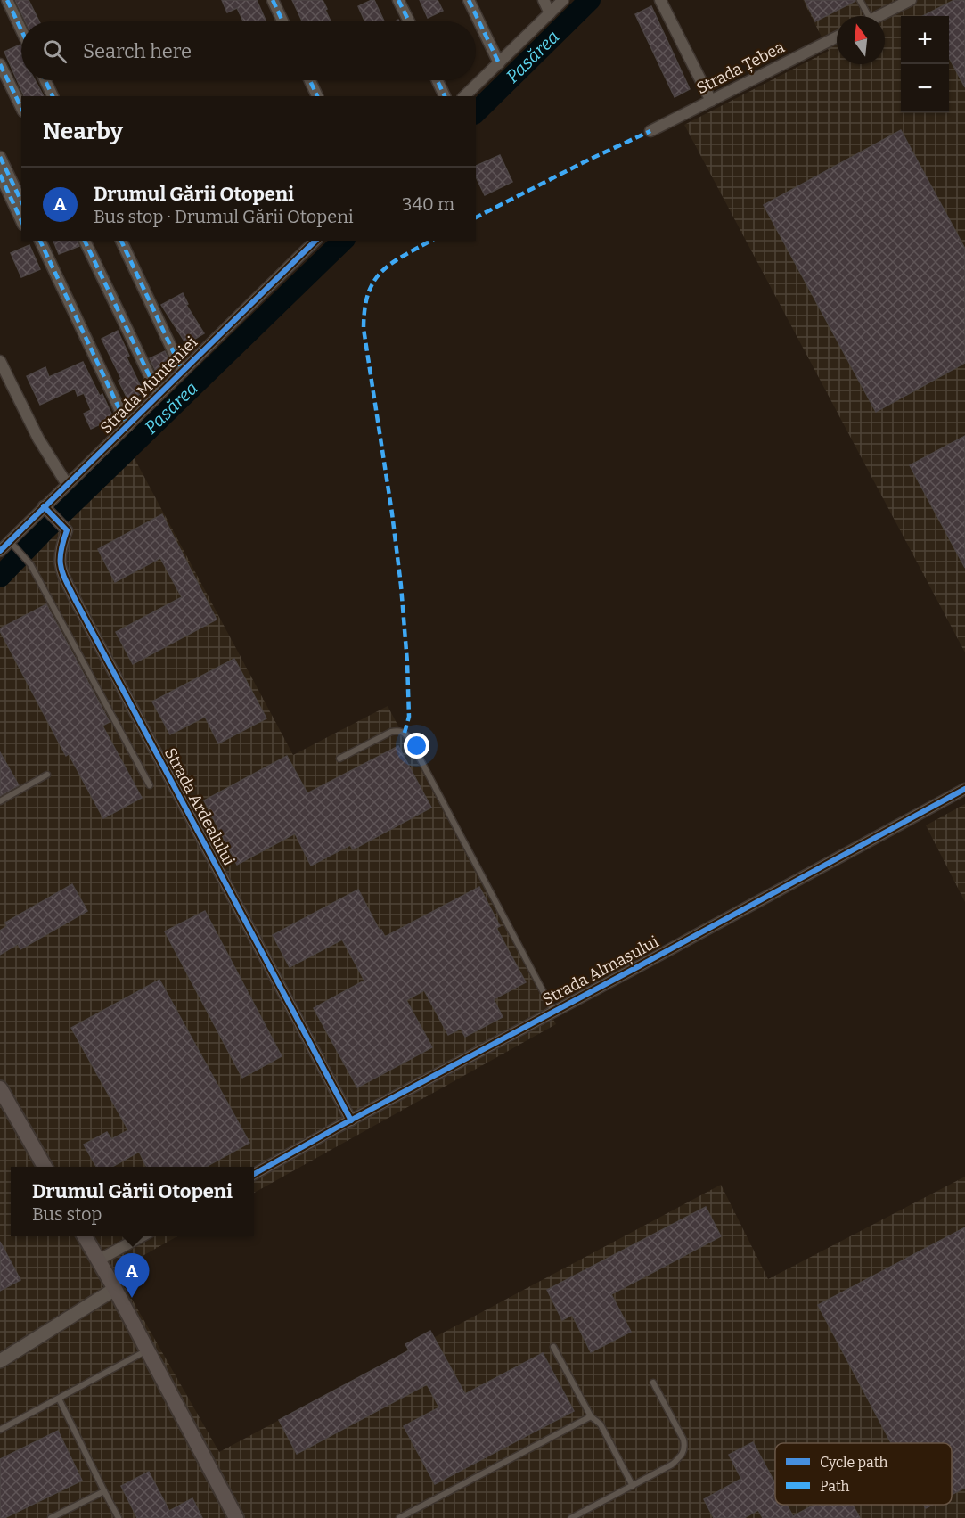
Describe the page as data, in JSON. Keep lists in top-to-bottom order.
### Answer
{
  "streets": {
    "street": [
      "Strada Țebea",
      "Strada Munteniei",
      "Strada Ardealului",
      "Strada Almașului"
    ]
  },
  "crossings": [
    ["Strada Munteniei", "Strada Ardealului"],
    ["Strada Ardealului", "Strada Almașului"]
  ],
  "water": ["Pasărea"],
  "legend": ["Cycle path", "Path"],
  "north": "top",
  "page": {
    "map_buttons": ["+", "−"],
    "search": "Search here",
    "heading": "Nearby",
    "list": [
      {
        "mark": "A",
        "name": "Drumul Gării Otopeni",
        "note": "Bus stop · Drumul Gării Otopeni",
        "value": "340 m"
      }
    ],
    "popup": ["Drumul Gării Otopeni", "Bus stop"],
    "pins": "A"
  }
}
